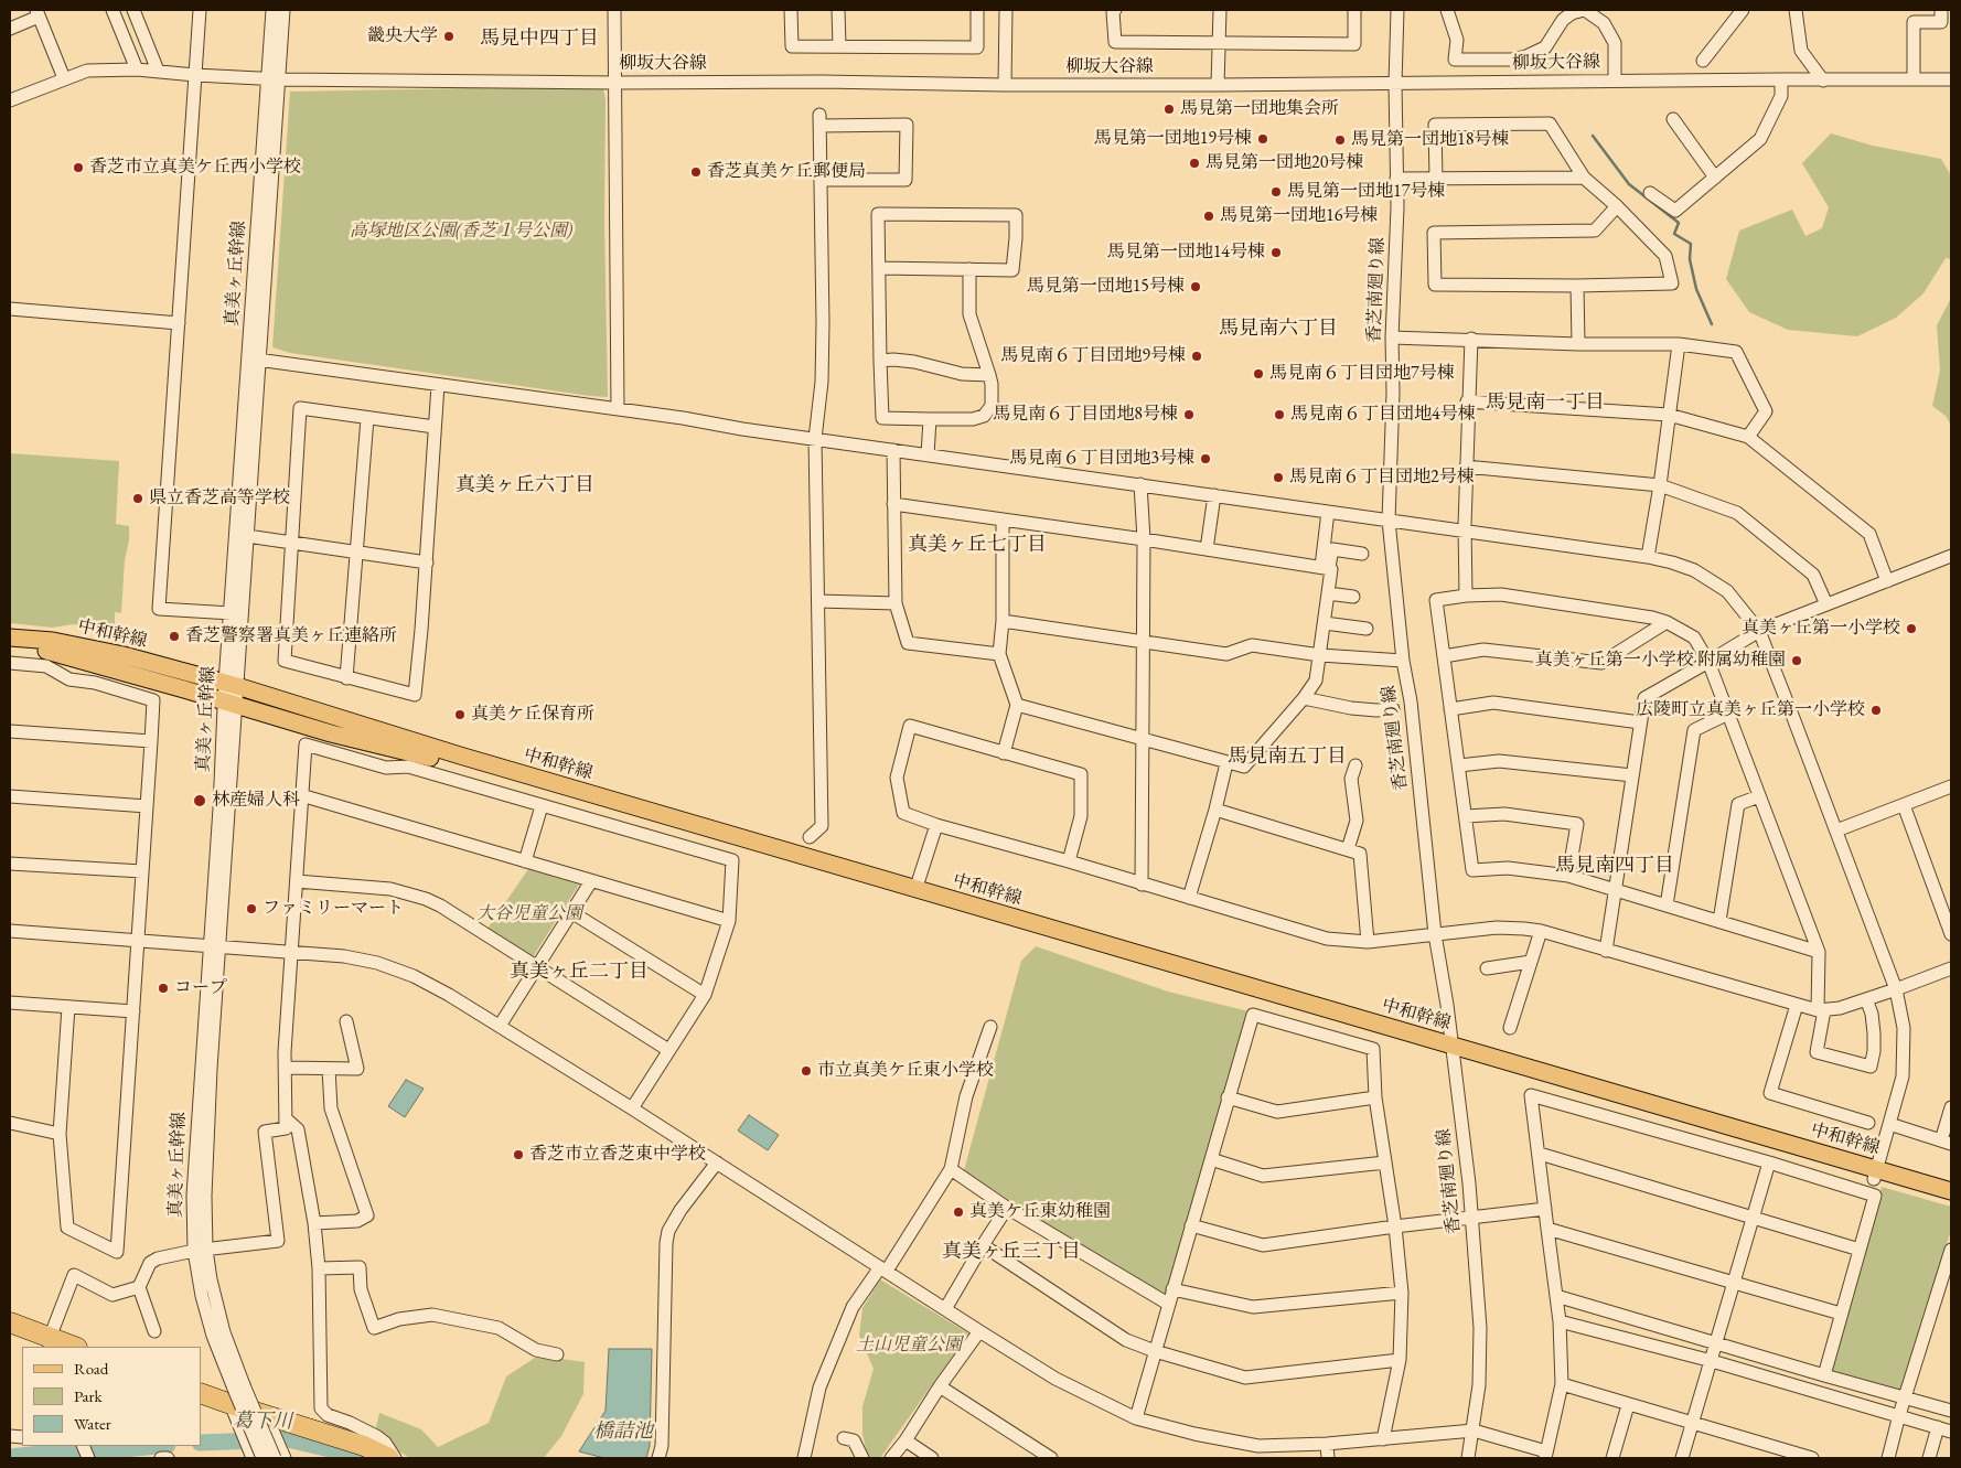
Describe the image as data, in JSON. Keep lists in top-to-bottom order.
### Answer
{
  "streets": {
    "main road": ["中和幹線"],
    "street": ["柳坂大谷線", "真美ヶ丘幹線", "香芝南廻り線"]
  },
  "crossings": [
    ["柳坂大谷線", "真美ヶ丘幹線"],
    ["柳坂大谷線", "香芝南廻り線"],
    ["真美ヶ丘幹線", "中和幹線"],
    ["香芝南廻り線", "中和幹線"]
  ],
  "districts": [
    "馬見中四丁目",
    "馬見南六丁目",
    "馬見南一丁目",
    "真美ヶ丘六丁目",
    "真美ヶ丘七丁目",
    "馬見南五丁目",
    "馬見南四丁目",
    "真美ヶ丘二丁目",
    "真美ヶ丘三丁目"
  ],
  "water": ["葛下川", "橋詰池"],
  "parks": ["高塚地区公園(香芝１号公園)", "大谷児童公園", "土山児童公園"],
  "places": [
    "畿央大学",
    "馬見第一団地集会所",
    "馬見第一団地19号棟",
    "馬見第一団地18号棟",
    "馬見第一団地20号棟",
    "香芝市立真美ケ丘西小学校",
    "香芝真美ケ丘郵便局",
    "馬見第一団地17号棟",
    "馬見第一団地16号棟",
    "馬見第一団地14号棟",
    "馬見第一団地15号棟",
    "馬見南６丁目団地9号棟",
    "馬見南６丁目団地7号棟",
    "馬見南６丁目団地8号棟",
    "馬見南６丁目団地4号棟",
    "馬見南６丁目団地3号棟",
    "馬見南６丁目団地2号棟",
    "県立香芝高等学校",
    "真美ヶ丘第一小学校",
    "香芝警察署真美ヶ丘連絡所",
    "真美ヶ丘第一小学校 附属幼稚園",
    "広陵町立真美ヶ丘第一小学校",
    "真美ケ丘保育所",
    "林産婦人科",
    "ファミリーマート",
    "コープ",
    "市立真美ケ丘東小学校",
    "香芝市立香芝東中学校",
    "真美ケ丘東幼稚園"
  ],
  "legend": ["Road", "Park", "Water"]
}
